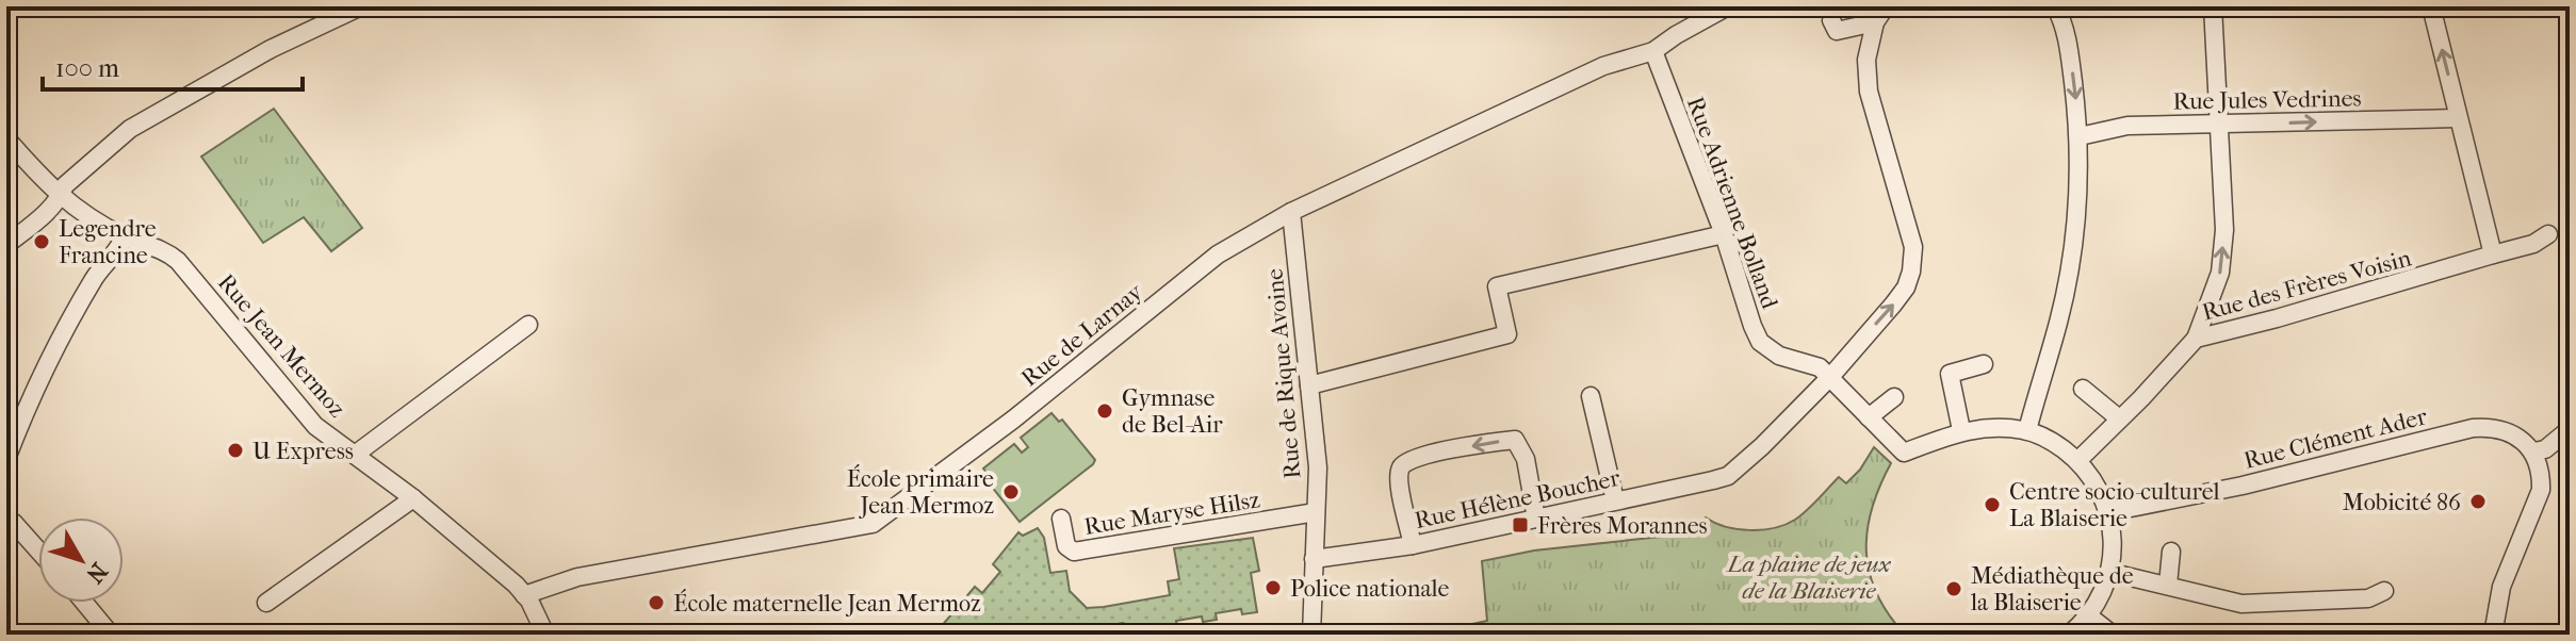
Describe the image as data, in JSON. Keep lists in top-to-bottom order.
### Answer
{
  "streets": {
    "street": [
      "Rue Jules Vedrines",
      "Rue Adrienne Bolland",
      "Rue des Frères Voisin",
      "Rue de Larnay",
      "Rue Jean Mermoz",
      "Rue de Rique Avoine",
      "Rue Clément Ader",
      "Rue Hélène Boucher",
      "Rue Maryse Hilsz"
    ]
  },
  "crossings": [
    ["Rue Adrienne Bolland", "Rue de Larnay"],
    ["Rue Adrienne Bolland", "Rue Hélène Boucher"],
    ["Rue de Larnay", "Rue Jean Mermoz"],
    ["Rue de Larnay", "Rue de Rique Avoine"],
    ["Rue de Rique Avoine", "Rue Hélène Boucher"],
    ["Rue de Rique Avoine", "Rue Maryse Hilsz"]
  ],
  "one_way": ["Rue Jules Vedrines"],
  "parks": ["La plaine de jeux de la Blaiserie"],
  "places": {
    "other": [
      "Legendre Francine",
      "Gymnase de Bel-Air",
      "U Express",
      "École primaire Jean Mermoz",
      "Mobicité 86",
      "Centre socio-culturel La Blaiserie",
      "Police nationale",
      "Médiathèque de la Blaiserie",
      "École maternelle Jean Mermoz"
    ],
    "transit": ["Frères Morannes"]
  },
  "scale_bar": "100 m",
  "north": "bottom right"
}
